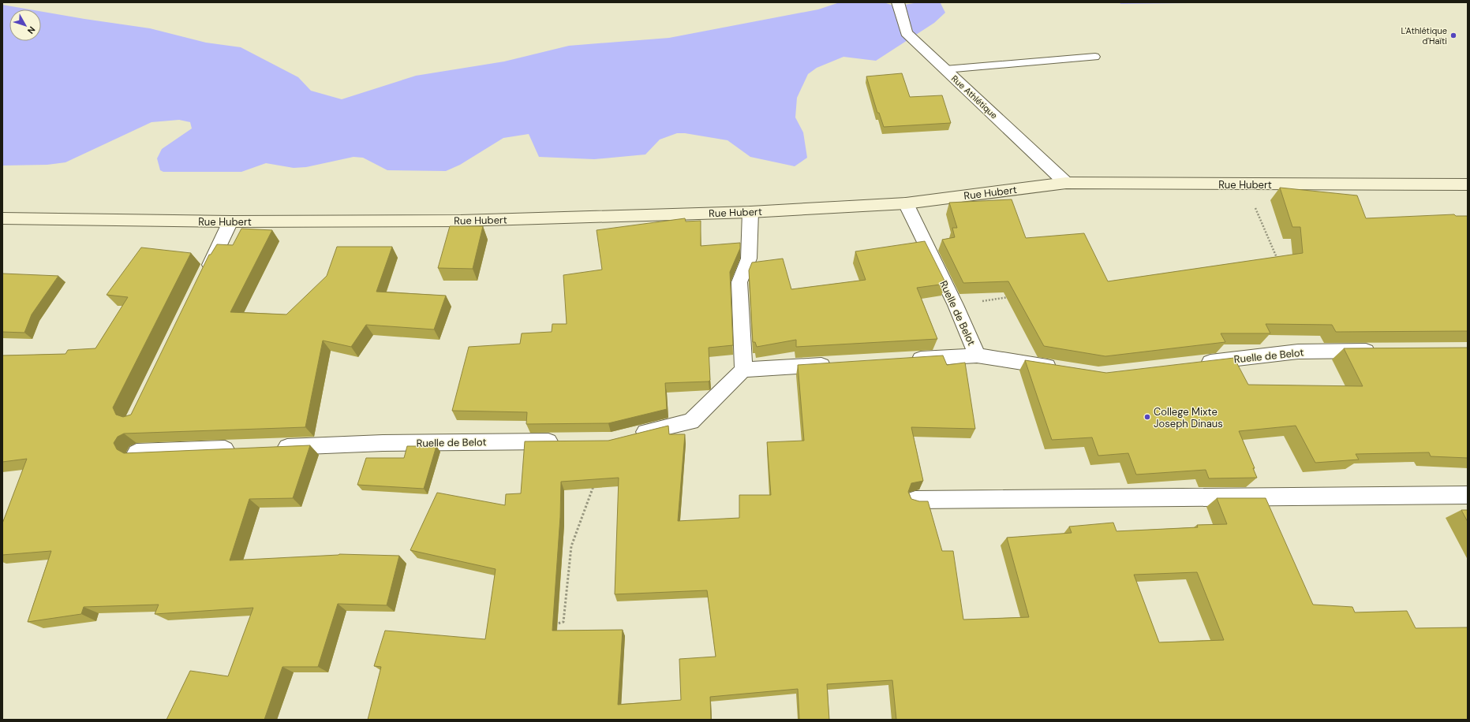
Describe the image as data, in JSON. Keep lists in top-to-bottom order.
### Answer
{
  "streets": {
    "street": ["Rue Athlétique", "Rue Hubert", "Ruelle de Belot"]
  },
  "crossings": [
    ["Rue Athlétique", "Rue Hubert"],
    ["Rue Hubert", "Ruelle de Belot"]
  ],
  "places": ["L'Athlétique d'Haïti", "College Mixte Joseph Dinaus"],
  "north": "bottom right"
}
